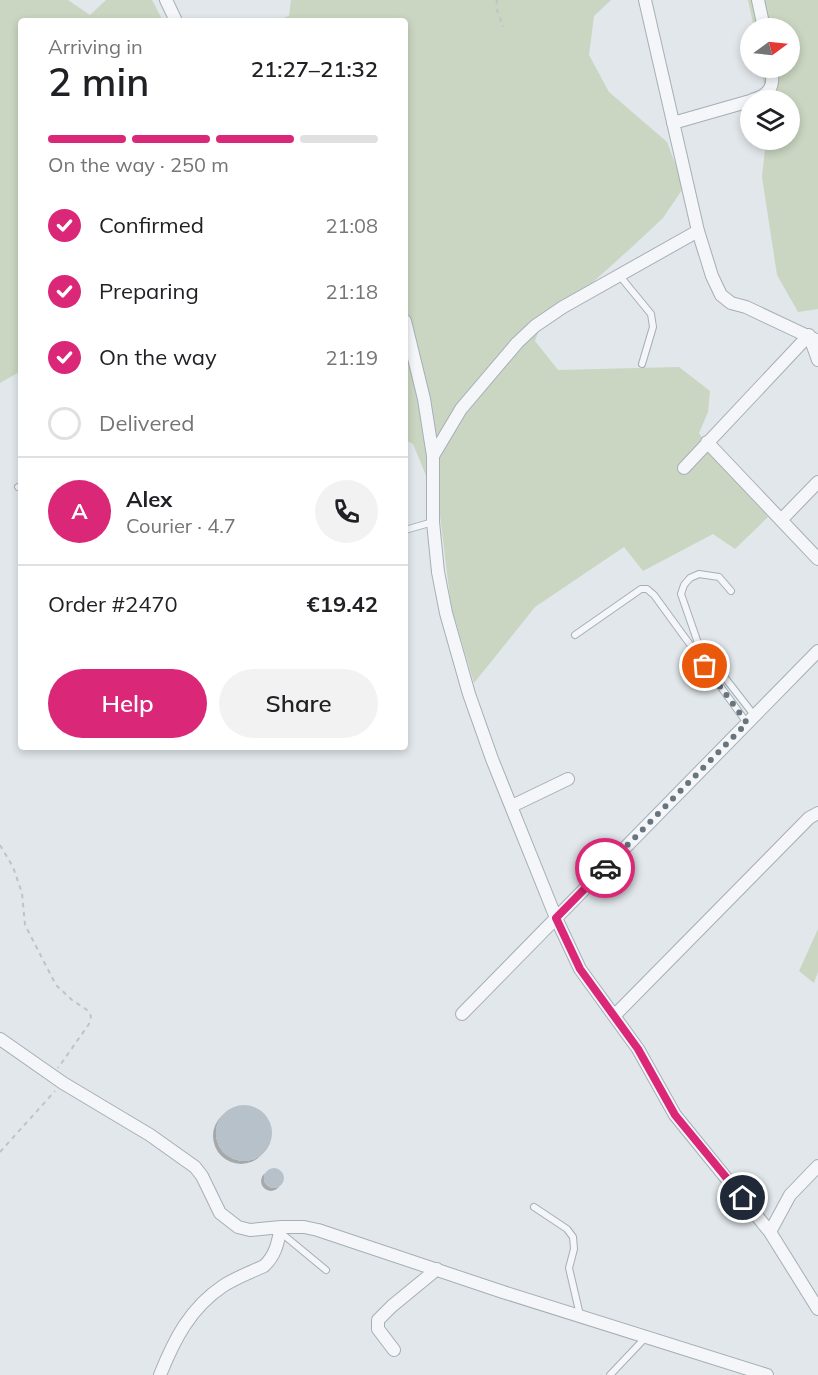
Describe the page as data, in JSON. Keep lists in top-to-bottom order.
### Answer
{
  "north": "right",
  "page": {
    "heading": ["2 min", "Arriving in", "21:27–21:32"],
    "panel": [
      "Alex",
      "Courier · 4.7",
      "Order #2470",
      "€19.42"
    ],
    "bar": "On the way · 250 m",
    "list": [
      ["Confirmed", "21:08"],
      ["Preparing", "21:18"],
      ["On the way", "21:19"],
      "Delivered"
    ],
    "round": "A",
    "buttons": ["Help", "Share"]
  }
}
